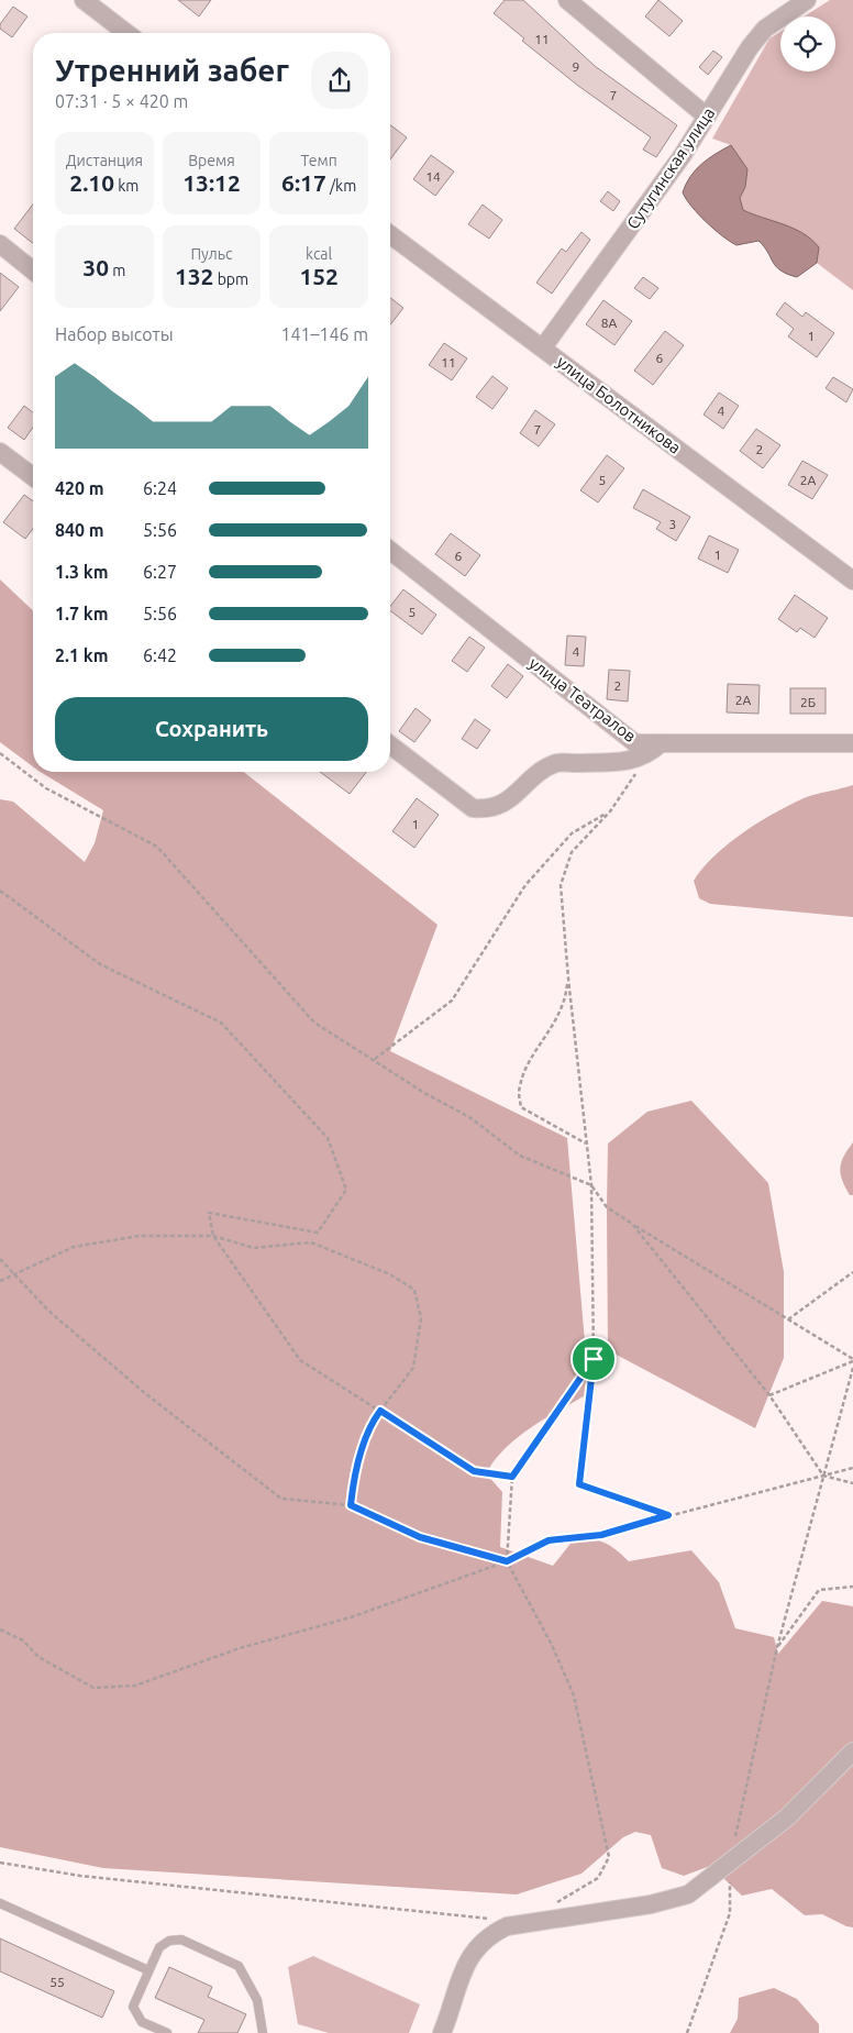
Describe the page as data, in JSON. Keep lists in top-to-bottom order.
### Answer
{
  "streets": {
    "street": ["Сутугинская улица", "улица Болотникова", "улица Театралов"]
  },
  "crossings": [
    ["Сутугинская улица", "улица Болотникова"]
  ],
  "house_numbers": [
    "11",
    "9",
    "7",
    "14",
    "8А",
    "1",
    "6",
    "11",
    "4",
    "7",
    "2",
    "5",
    "2А",
    "3",
    "1",
    "6",
    "5",
    "4",
    "2",
    "2А",
    "2Б",
    "1",
    "55"
  ],
  "page": {
    "heading": ["Утренний забег", "07:31 · 5 × 420 m"],
    "stats": [
      ["Дистанция", "2.10 km"],
      ["Время", "13:12"],
      ["Темп", "6:17 /km"],
      ["30 m"],
      ["Пульс", "132 bpm"],
      ["kcal", "152"]
    ],
    "chart": ["Набор высоты", "141–146 m"],
    "list": [
      {
        "name": "420 m",
        "note": "6:24"
      },
      {
        "name": "840 m",
        "note": "5:56"
      },
      {
        "name": "1.3 km",
        "note": "6:27"
      },
      {
        "name": "1.7 km",
        "note": "5:56"
      },
      {
        "name": "2.1 km",
        "note": "6:42"
      }
    ],
    "buttons": "Сохранить"
  }
}
